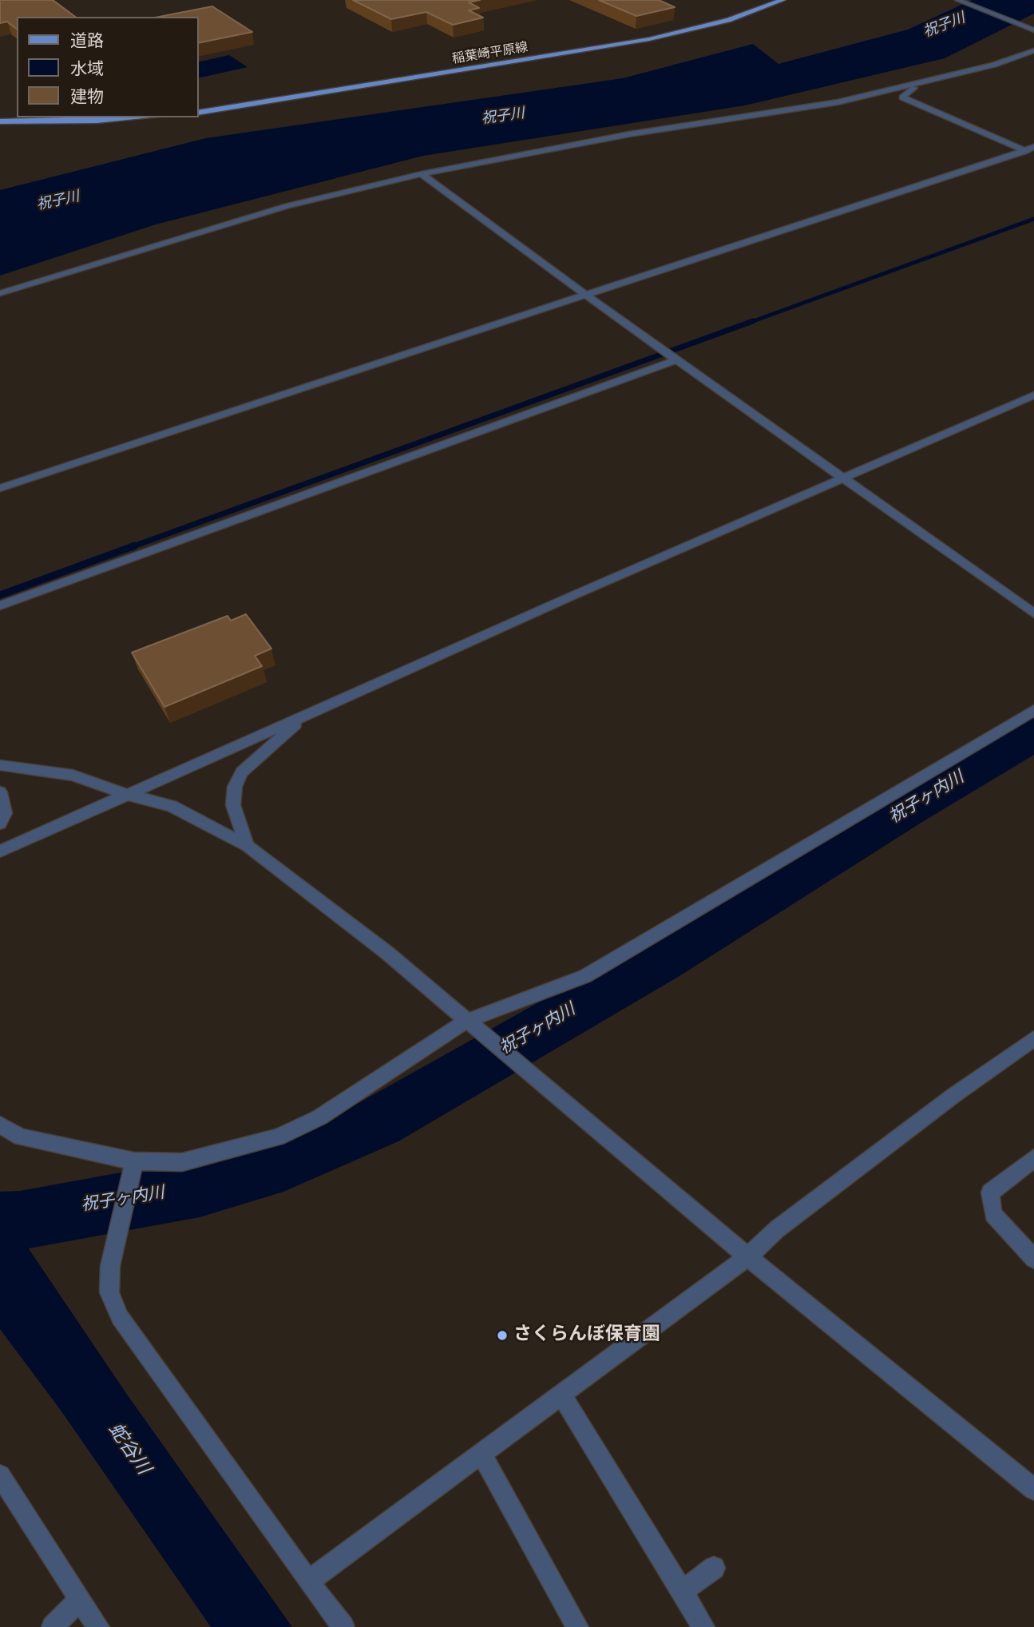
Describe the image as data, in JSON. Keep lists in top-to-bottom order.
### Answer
{
  "streets": {
    "main road": ["稲葉崎平原線"]
  },
  "water": ["祝子川", "祝子ヶ内川", "蛇谷川"],
  "places": ["さくらんぼ保育園"],
  "legend": ["道路", "水域", "建物"]
}
